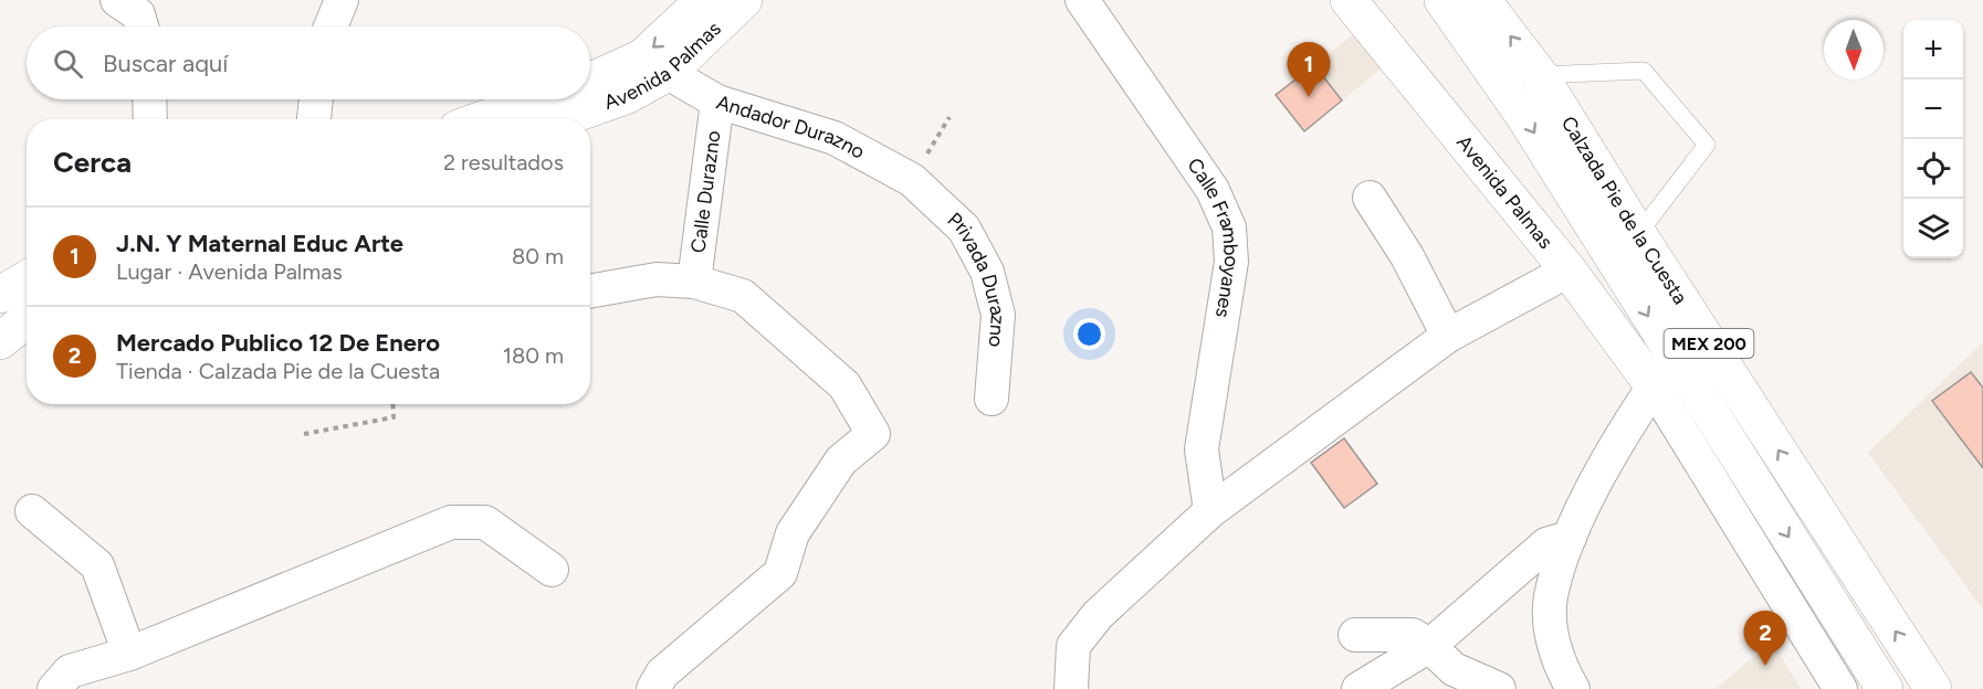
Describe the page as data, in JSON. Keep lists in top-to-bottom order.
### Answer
{
  "streets": {
    "main road": ["Avenida Palmas", "Calzada Pie de la Cuesta", "MEX 200"],
    "street": [
      "Andador Durazno",
      "Calle Durazno",
      "Calle Framboyanes",
      "Privada Durazno"
    ]
  },
  "crossings": [
    ["Avenida Palmas", "Andador Durazno"],
    ["Avenida Palmas", "Calzada Pie de la Cuesta"],
    ["Andador Durazno", "Calle Durazno"],
    ["Andador Durazno", "Privada Durazno"]
  ],
  "north": "bottom",
  "page": {
    "map_buttons": ["+", "−"],
    "search": "Buscar aquí",
    "pins": ["1", "2"],
    "heading": ["Cerca", "2 resultados"],
    "list": [
      {
        "mark": "1",
        "name": "J.N. Y Maternal Educ Arte",
        "note": "Lugar · Avenida Palmas",
        "value": "80 m"
      },
      {
        "mark": "2",
        "name": "Mercado Publico 12 De Enero",
        "note": "Tienda · Calzada Pie de la Cuesta",
        "value": "180 m"
      }
    ]
  }
}
